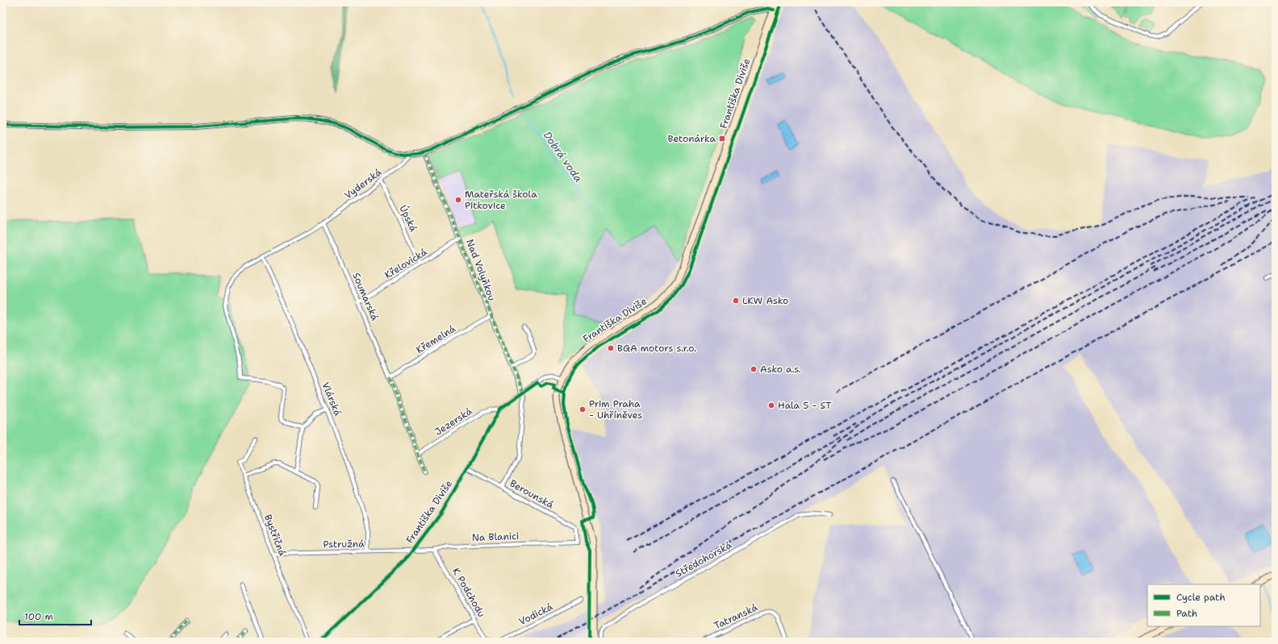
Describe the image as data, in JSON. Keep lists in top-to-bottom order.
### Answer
{
  "streets": {
    "main road": ["Františka Diviše"],
    "street": [
      "Vyderská",
      "Úpská",
      "Křelovická",
      "Nad Volyňkou",
      "Soumarská",
      "Křemelná",
      "Vlárská",
      "Jezerská",
      "Berounská",
      "Bystřičná",
      "Na Blanici",
      "Pstružná",
      "Středohorská",
      "K Podchodu",
      "Vodická",
      "Tatranská"
    ]
  },
  "crossings": [
    ["Františka Diviše", "Nad Volyňkou"],
    ["Františka Diviše", "Jezerská"],
    ["Františka Diviše", "Berounská"],
    ["Františka Diviše", "Na Blanici"],
    ["Františka Diviše", "Pstružná"],
    ["Vyderská", "Úpská"],
    ["Vyderská", "Soumarská"],
    ["Vyderská", "Vlárská"],
    ["Úpská", "Křelovická"],
    ["Křelovická", "Nad Volyňkou"],
    ["Křelovická", "Soumarská"],
    ["Nad Volyňkou", "Křemelná"],
    ["Soumarská", "Křemelná"],
    ["Soumarská", "Jezerská"],
    ["Vlárská", "Pstružná"],
    ["Berounská", "Na Blanici"],
    ["Bystřičná", "Pstružná"],
    ["Na Blanici", "Pstružná"],
    ["Na Blanici", "K Podchodu"]
  ],
  "water": ["Dobrá voda"],
  "places": {
    "transit": ["Betonárka"],
    "other": [
      "Mateřská škola Pitkovice",
      "LKW Asko",
      "BGA motors s.r.o.",
      "Asko a.s.",
      "Hala 5 - ST",
      "Prim Praha - Uhříněves"
    ]
  },
  "legend": ["Cycle path", "Path"],
  "scale_bar": "100 m"
}
